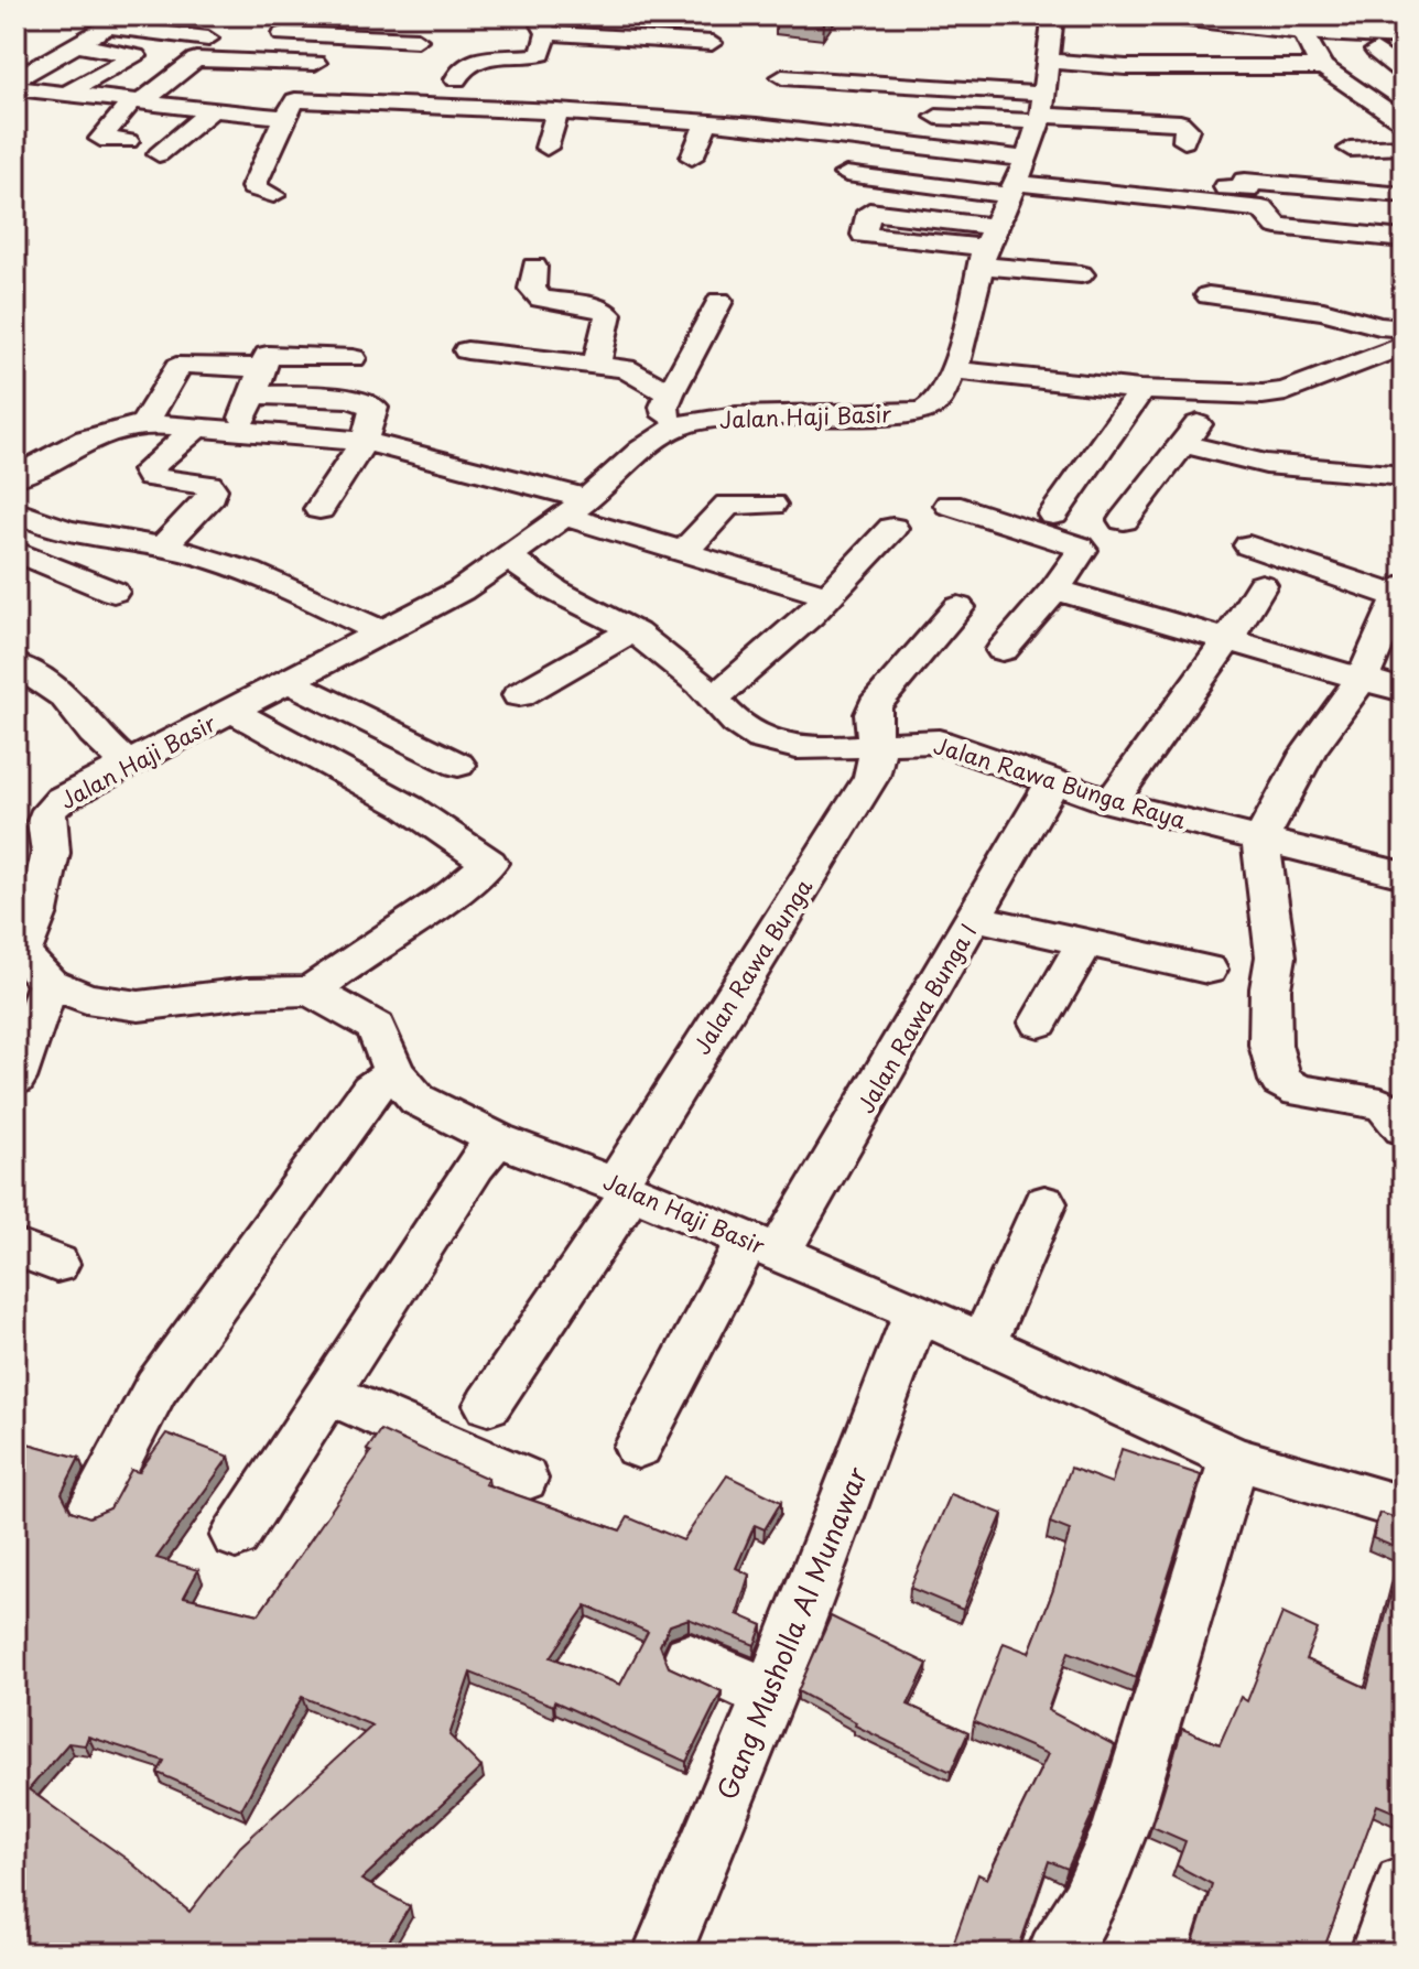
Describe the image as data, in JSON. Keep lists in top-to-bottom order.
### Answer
{
  "streets": {
    "street": [
      "Jalan Haji Basir",
      "Jalan Rawa Bunga Raya",
      "Jalan Rawa Bunga",
      "Jalan Rawa Bunga I",
      "Gang Musholla Al Munawar"
    ]
  },
  "crossings": [
    ["Jalan Haji Basir", "Jalan Rawa Bunga Raya"],
    ["Jalan Haji Basir", "Jalan Rawa Bunga"],
    ["Jalan Haji Basir", "Jalan Rawa Bunga I"],
    ["Jalan Haji Basir", "Gang Musholla Al Munawar"],
    ["Jalan Rawa Bunga Raya", "Jalan Rawa Bunga"],
    ["Jalan Rawa Bunga Raya", "Jalan Rawa Bunga I"]
  ]
}
